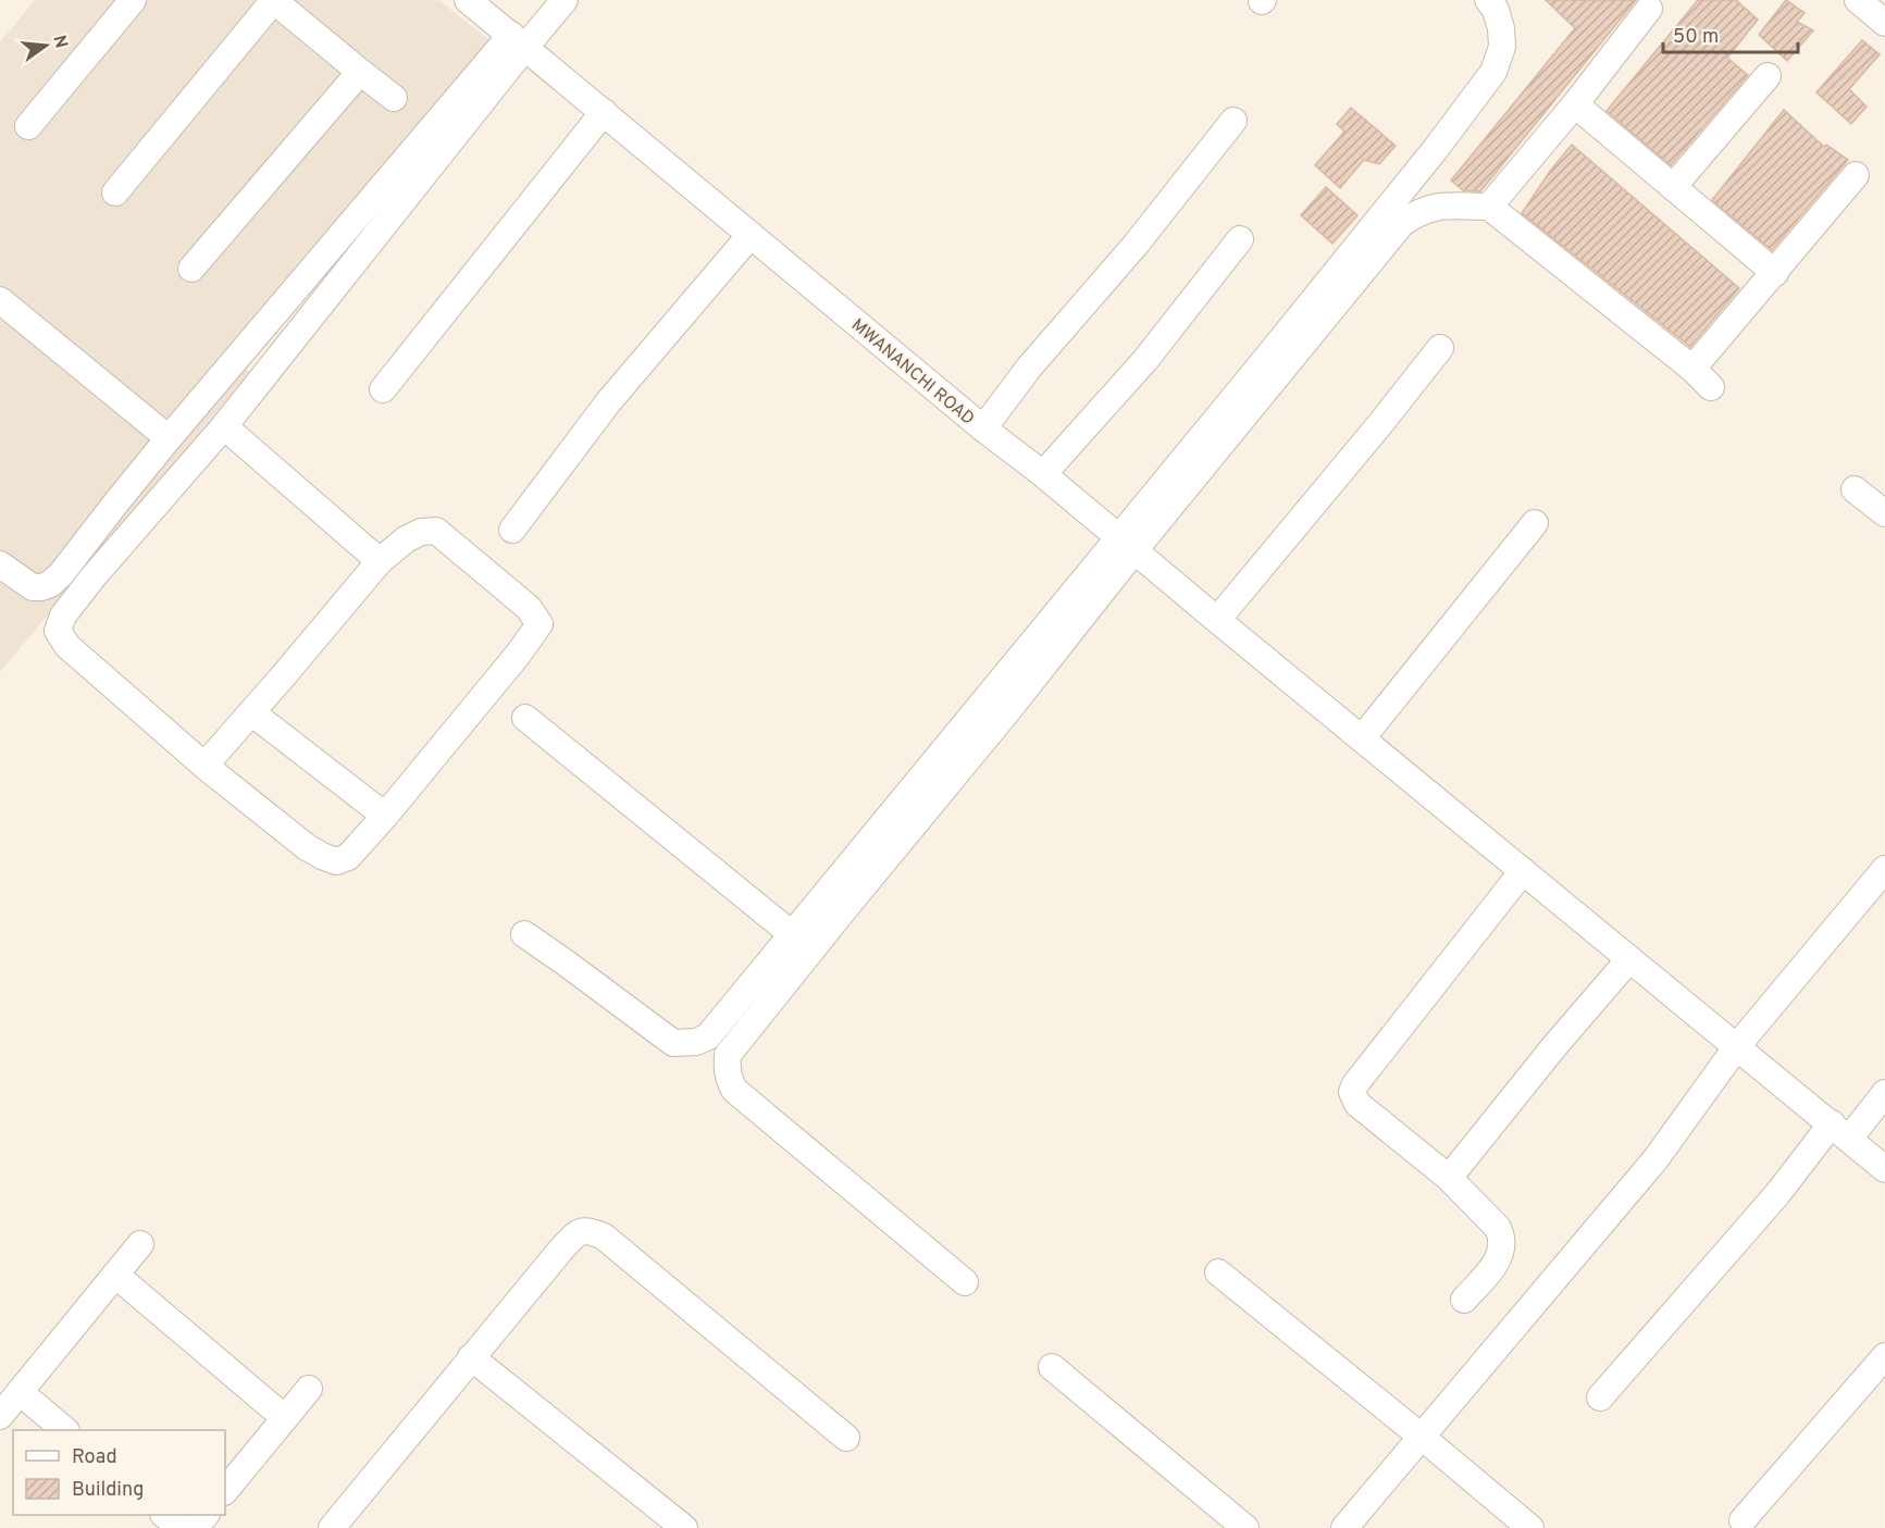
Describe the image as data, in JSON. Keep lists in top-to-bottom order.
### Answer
{
  "streets": {
    "street": ["MWANANCHI ROAD"]
  },
  "legend": ["Road", "Building"],
  "scale_bar": "50 m",
  "north": "right"
}
